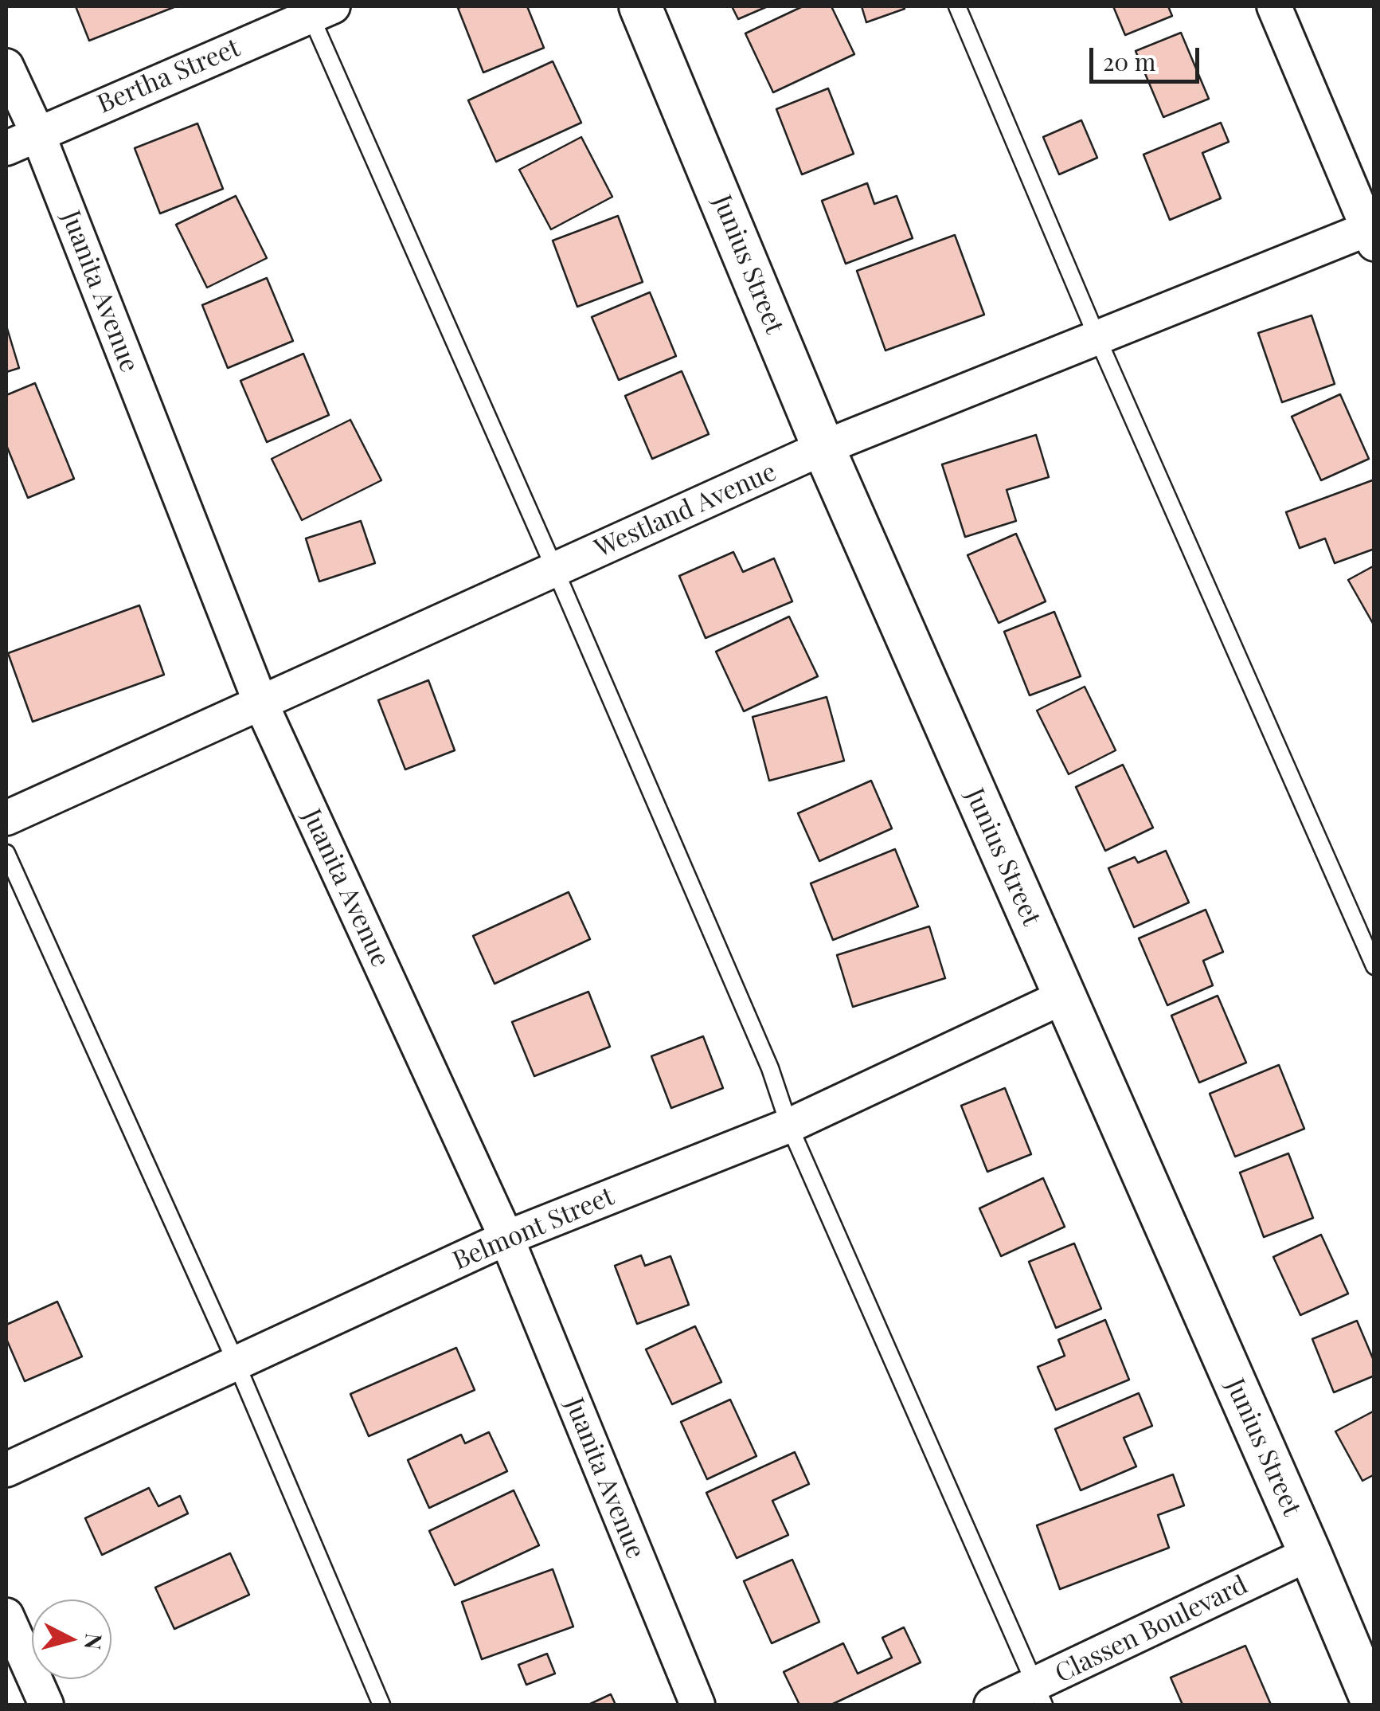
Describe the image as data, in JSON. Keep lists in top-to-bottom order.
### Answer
{
  "streets": {
    "street": [
      "Bertha Street",
      "Junius Street",
      "Juanita Avenue",
      "Westland Avenue",
      "Belmont Street",
      "Classen Boulevard"
    ]
  },
  "crossings": [
    ["Bertha Street", "Juanita Avenue"],
    ["Junius Street", "Westland Avenue"],
    ["Junius Street", "Belmont Street"],
    ["Junius Street", "Classen Boulevard"],
    ["Juanita Avenue", "Westland Avenue"],
    ["Juanita Avenue", "Belmont Street"]
  ],
  "scale_bar": "20 m",
  "north": "right"
}
